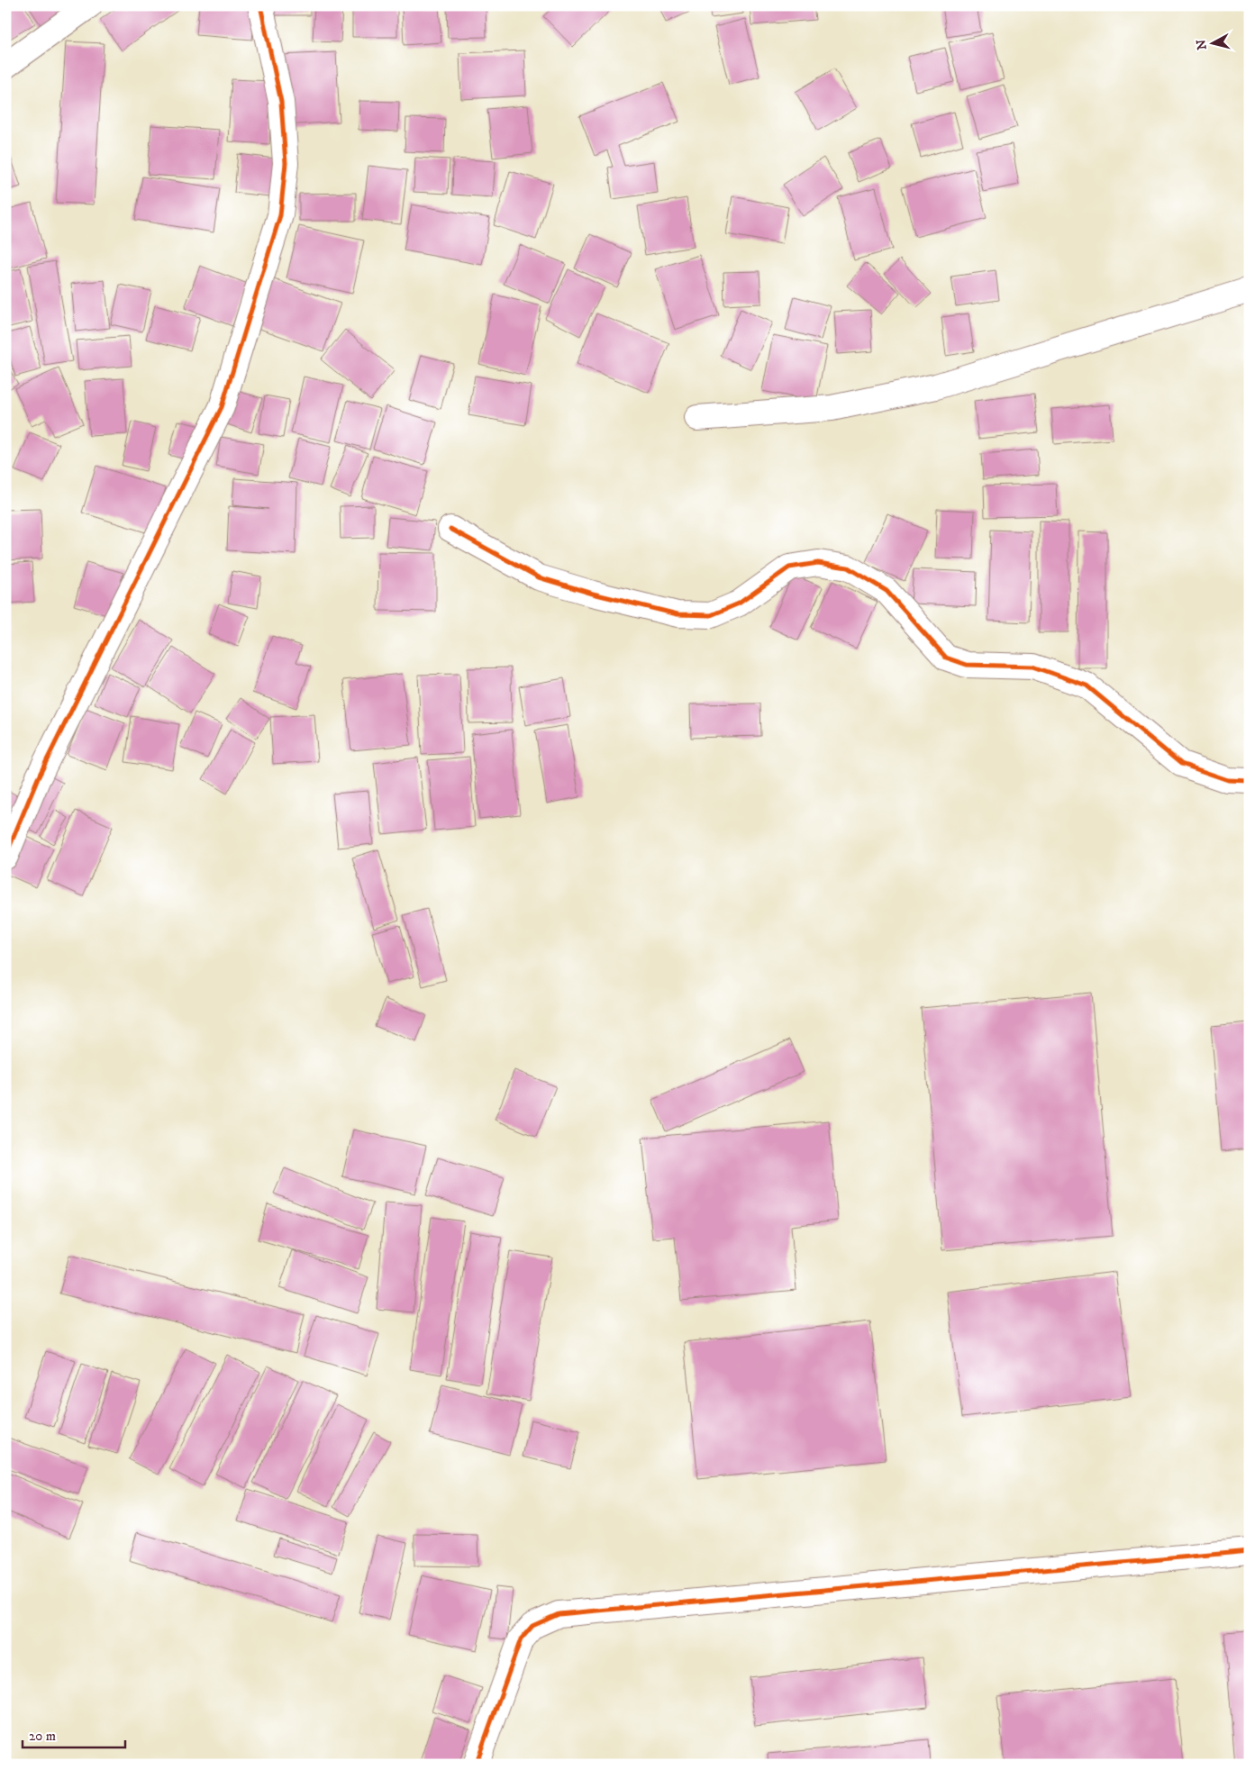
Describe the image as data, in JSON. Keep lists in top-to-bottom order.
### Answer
{
  "scale_bar": "20 m",
  "north": "left"
}
